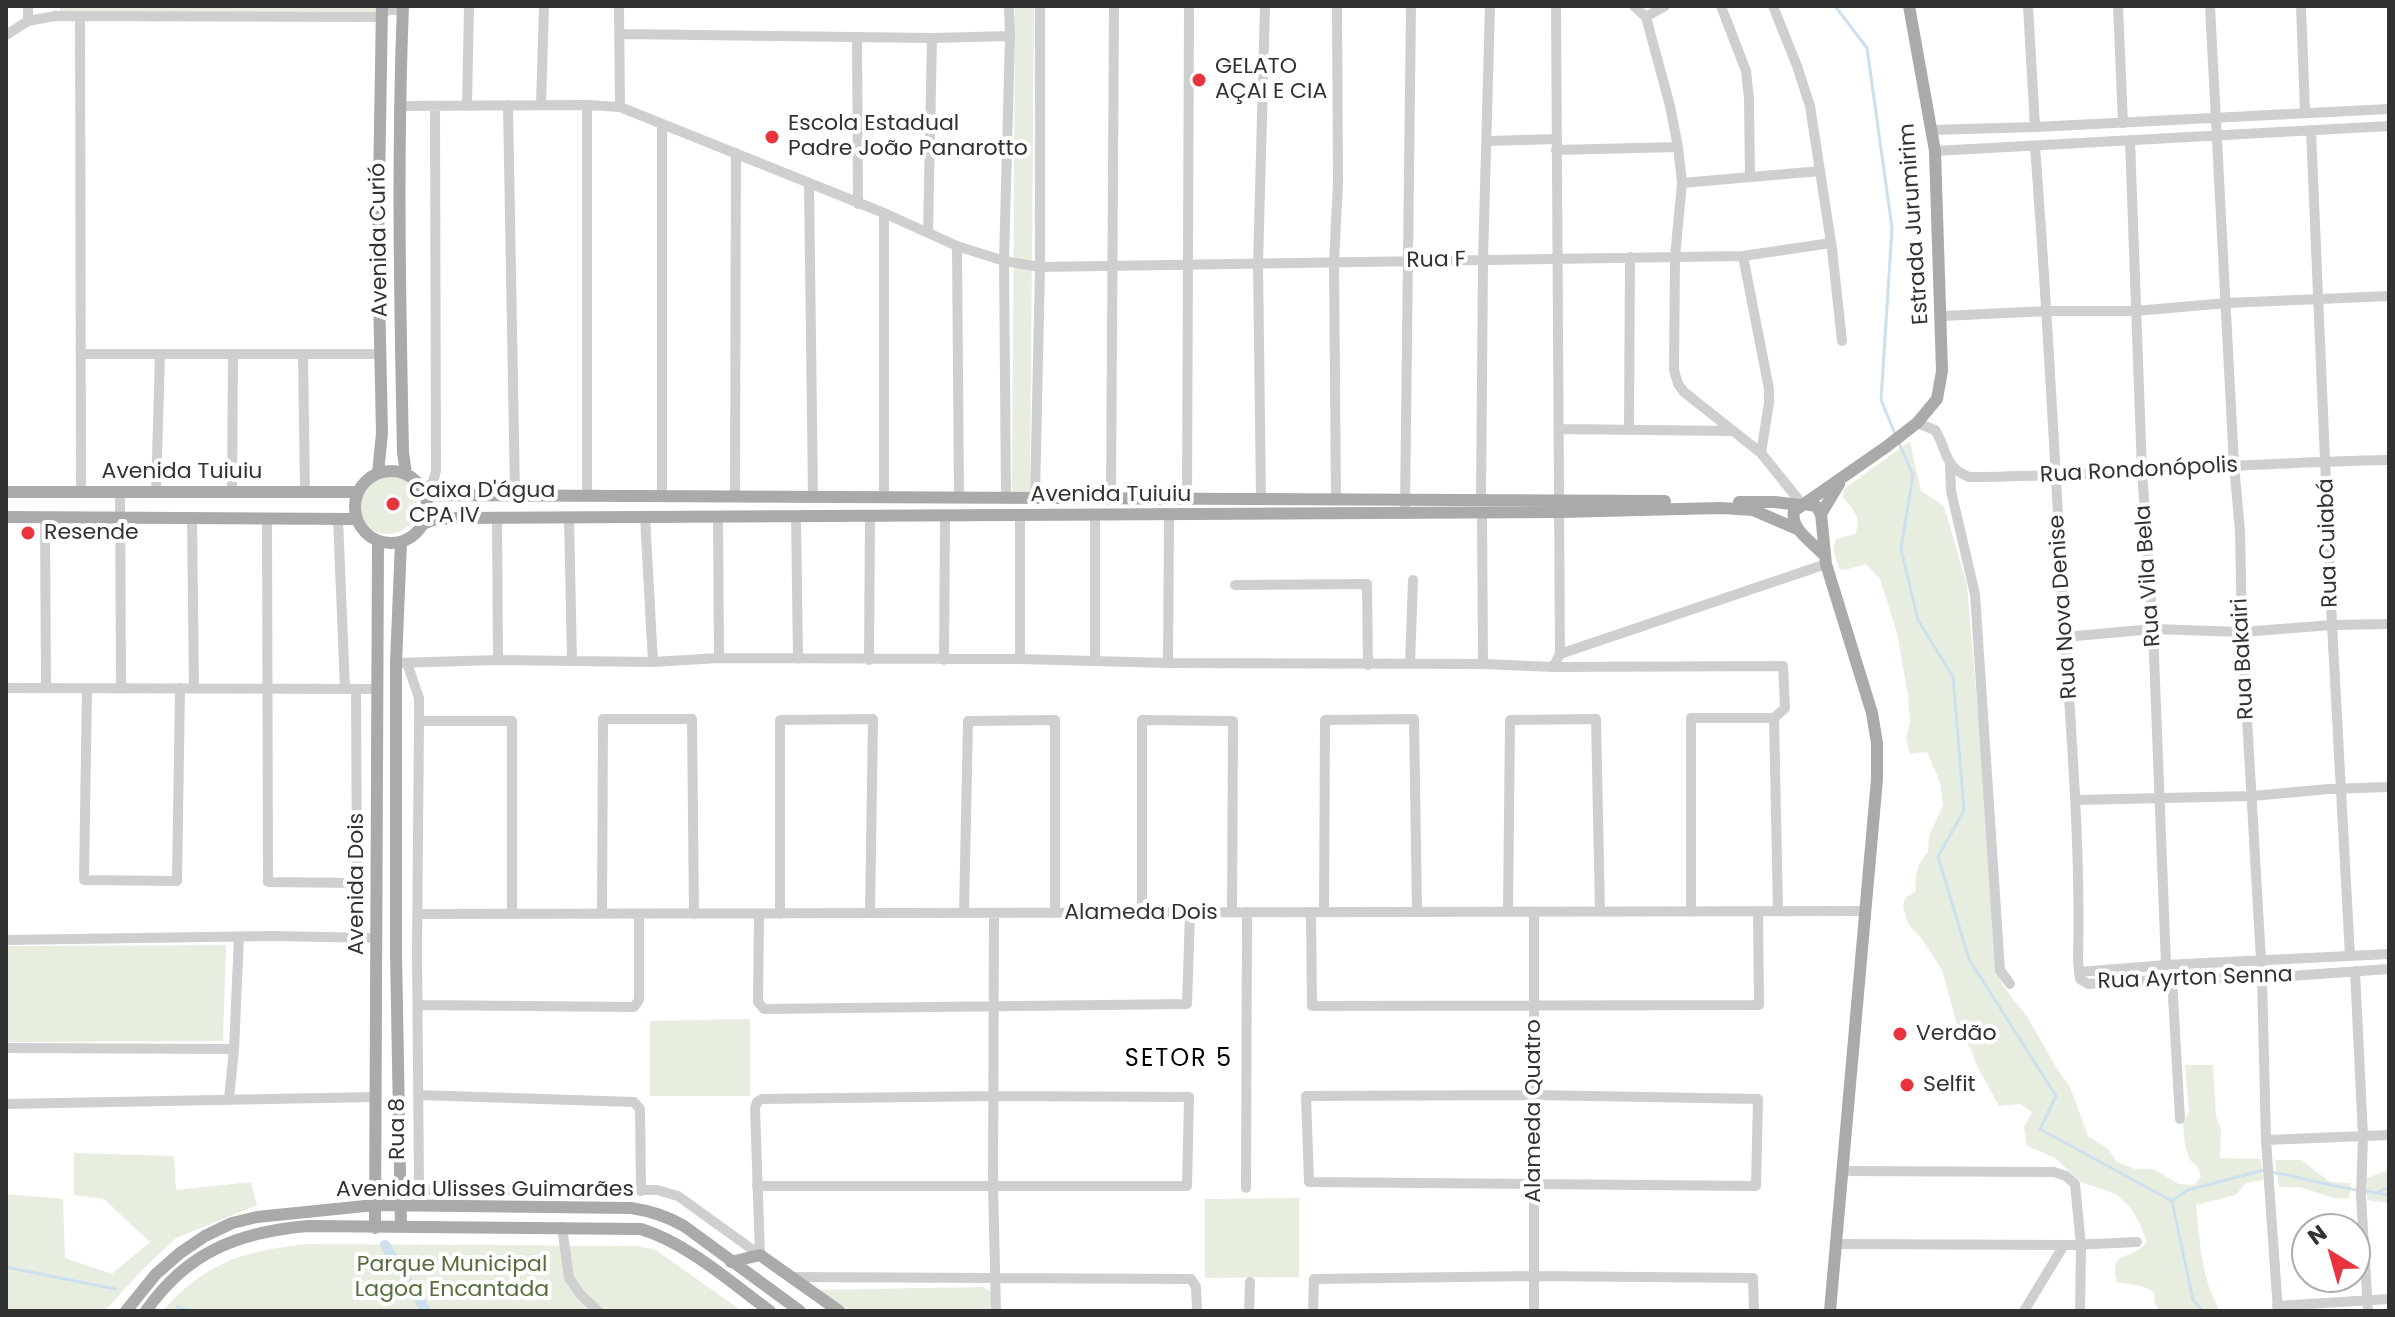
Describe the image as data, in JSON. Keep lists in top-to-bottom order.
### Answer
{
  "streets": {
    "main road": [
      "Estrada Jurumirim",
      "Avenida Curió",
      "Avenida Tuiuiu",
      "Avenida Dois",
      "Rua 8",
      "Avenida Ulisses Guimarães"
    ],
    "street": [
      "Rua F",
      "Rua Rondonópolis",
      "Rua Cuiabá",
      "Rua Vila Bela",
      "Rua Nova Denise",
      "Rua Bakairi",
      "Alameda Dois",
      "Rua Ayrton Senna",
      "Alameda Quatro"
    ]
  },
  "crossings": [
    ["Estrada Jurumirim", "Avenida Tuiuiu"],
    ["Avenida Curió", "Rua F"],
    ["Avenida Curió", "Avenida Tuiuiu"],
    ["Avenida Curió", "Avenida Dois"],
    ["Rua Rondonópolis", "Rua Cuiabá"],
    ["Rua Rondonópolis", "Rua Vila Bela"],
    ["Rua Rondonópolis", "Rua Nova Denise"],
    ["Rua Rondonópolis", "Rua Bakairi"],
    ["Avenida Tuiuiu", "Avenida Dois"],
    ["Rua Cuiabá", "Rua Ayrton Senna"],
    ["Rua Vila Bela", "Rua Ayrton Senna"],
    ["Rua Nova Denise", "Rua Ayrton Senna"],
    ["Rua Bakairi", "Rua Ayrton Senna"],
    ["Avenida Dois", "Rua 8"],
    ["Avenida Dois", "Avenida Ulisses Guimarães"],
    ["Alameda Dois", "Alameda Quatro"],
    ["Alameda Dois", "Rua 8"]
  ],
  "districts": ["SETOR 5"],
  "parks": ["Parque Municipal Lagoa Encantada"],
  "places": [
    "GELATO AÇAI E CIA",
    "Escola Estadual Padre João Panarotto",
    "Caixa D'água CPA IV",
    "Resende",
    "Verdão",
    "Selfit"
  ],
  "north": "top left"
}
